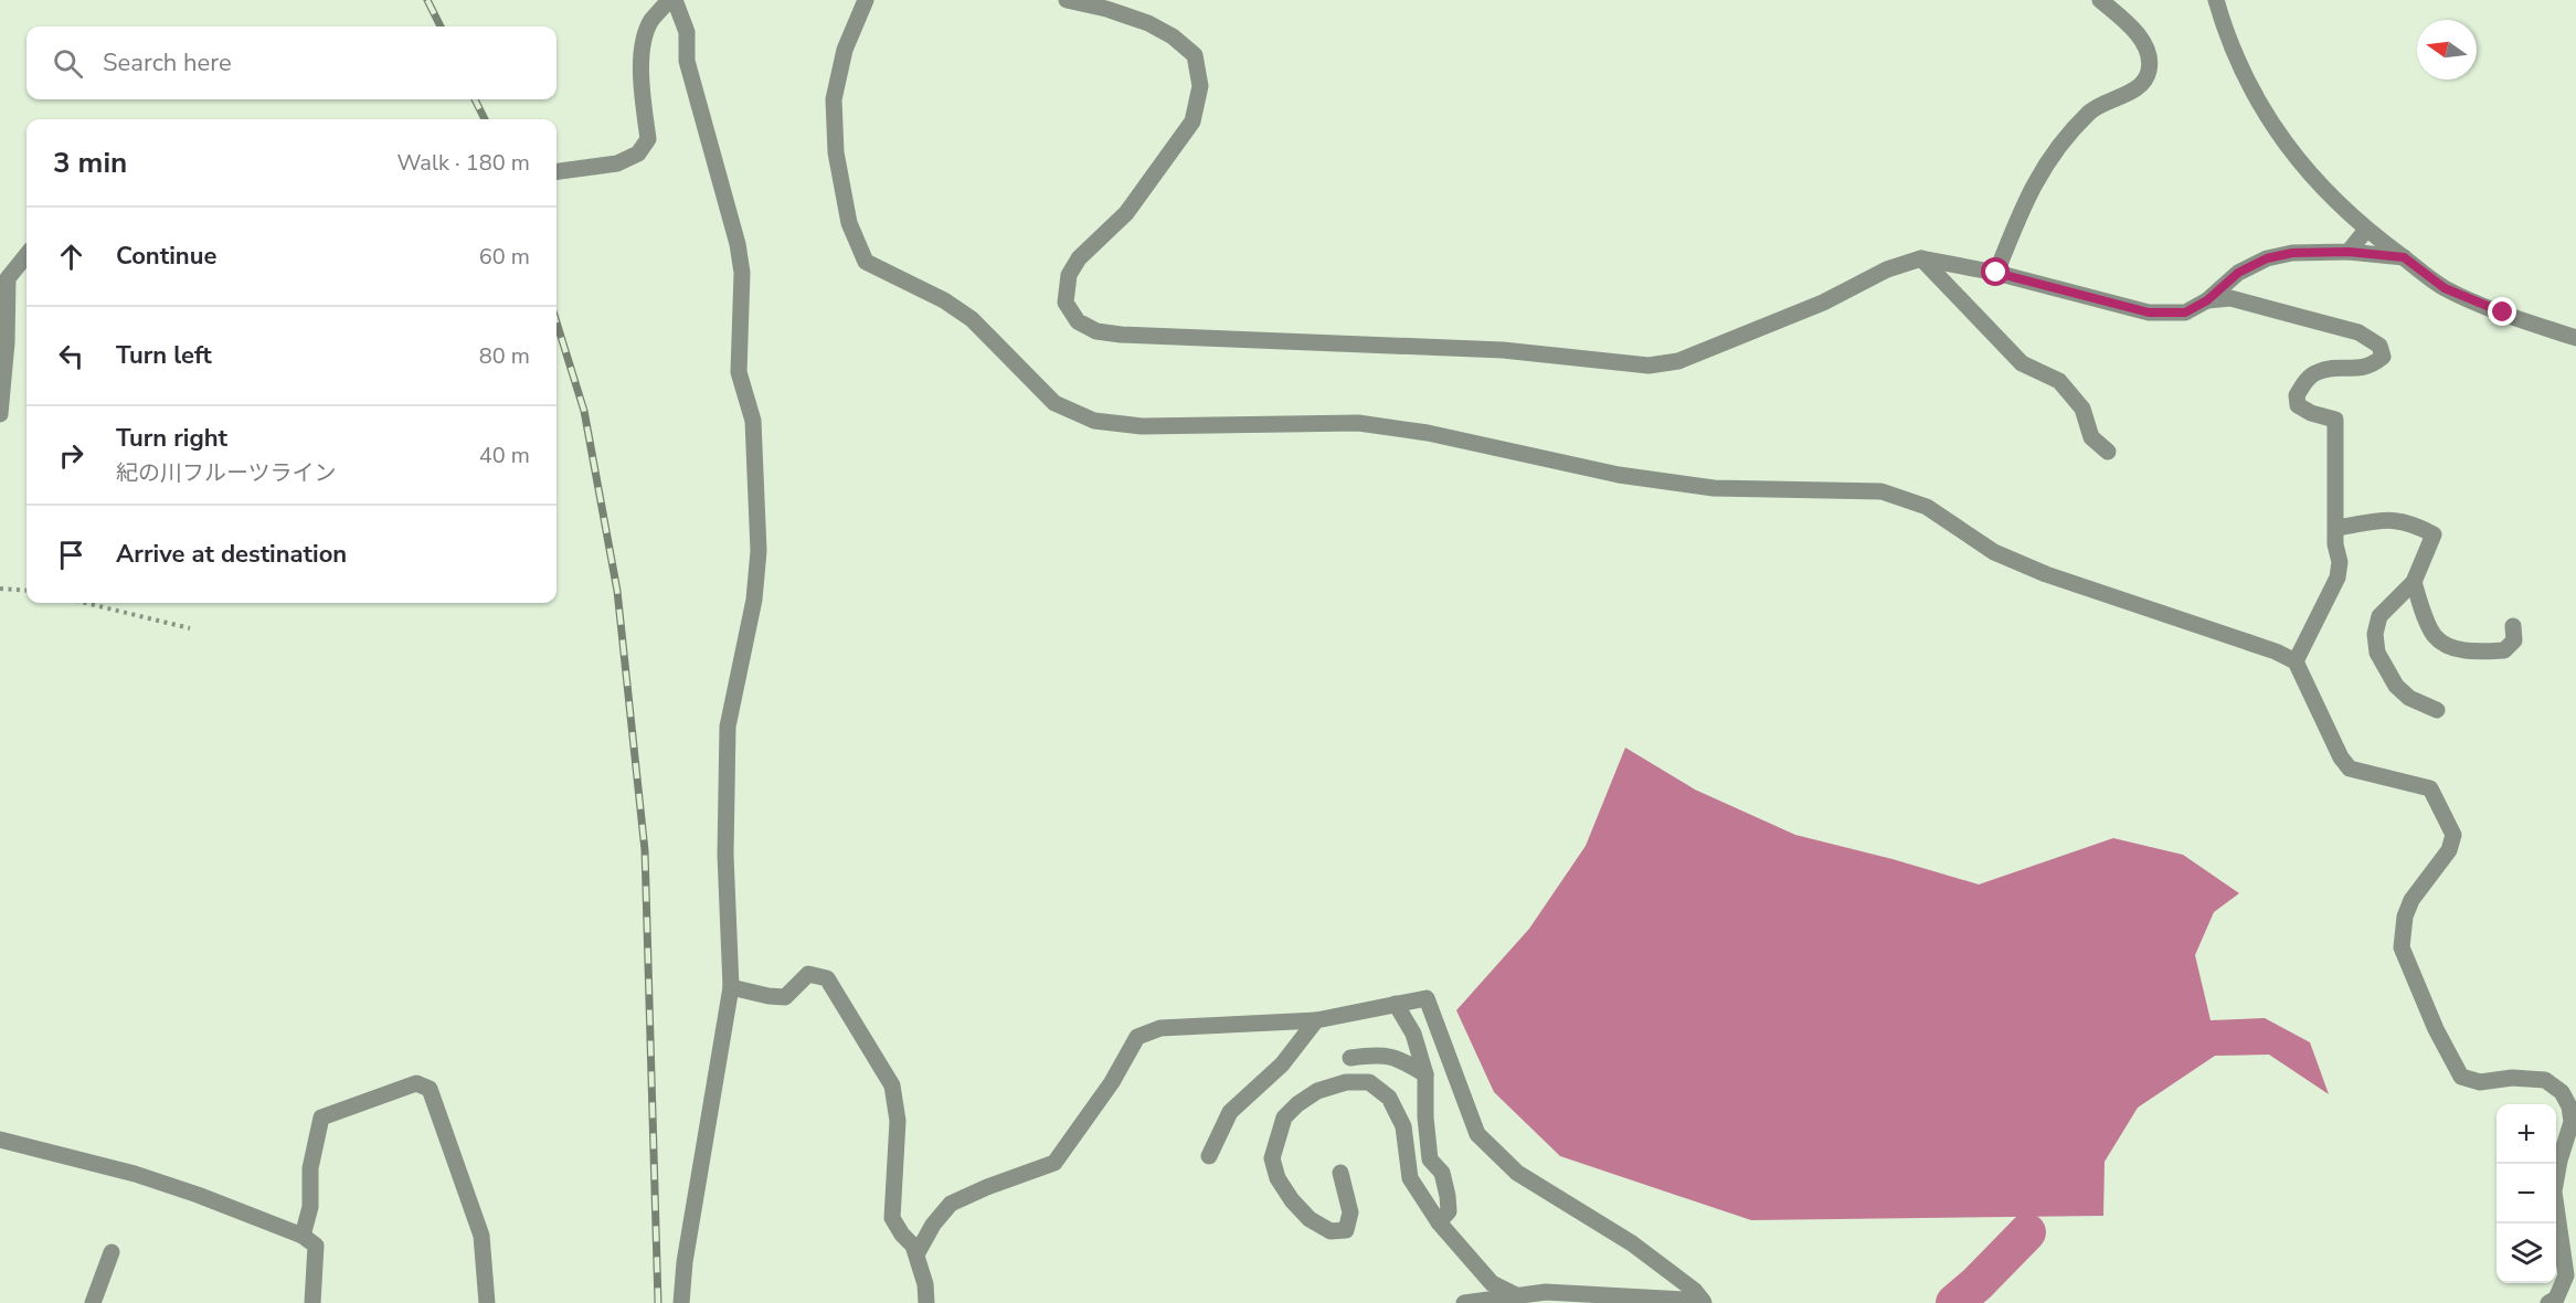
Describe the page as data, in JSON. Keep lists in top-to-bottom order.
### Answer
{
  "north": "left",
  "page": {
    "search": "Search here",
    "heading": ["3 min", "Walk · 180 m"],
    "list": [
      ["Continue", "60 m"],
      ["Turn left", "80 m"],
      ["Turn right", "紀の川フルーツライン", "40 m"],
      "Arrive at destination"
    ],
    "map_buttons": ["+", "−"]
  }
}
